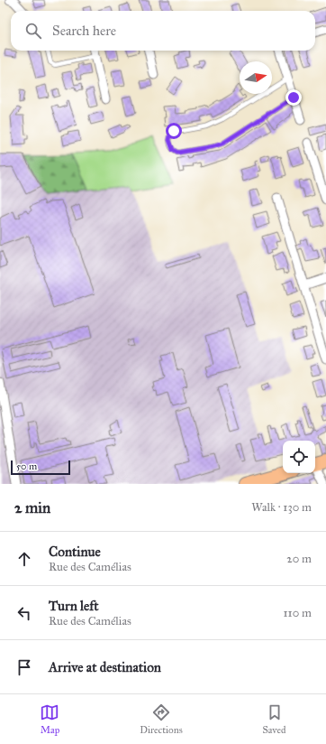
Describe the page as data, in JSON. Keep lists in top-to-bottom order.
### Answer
{
  "scale_bar": "50 m",
  "north": "right",
  "page": {
    "search": "Search here",
    "scale": "50 m",
    "heading": ["2 min", "Walk · 130 m"],
    "list": [
      ["Continue", "Rue des Camélias", "20 m"],
      ["Turn left", "Rue des Camélias", "110 m"],
      "Arrive at destination"
    ],
    "nav": ["Map", "Directions", "Saved"]
  }
}
